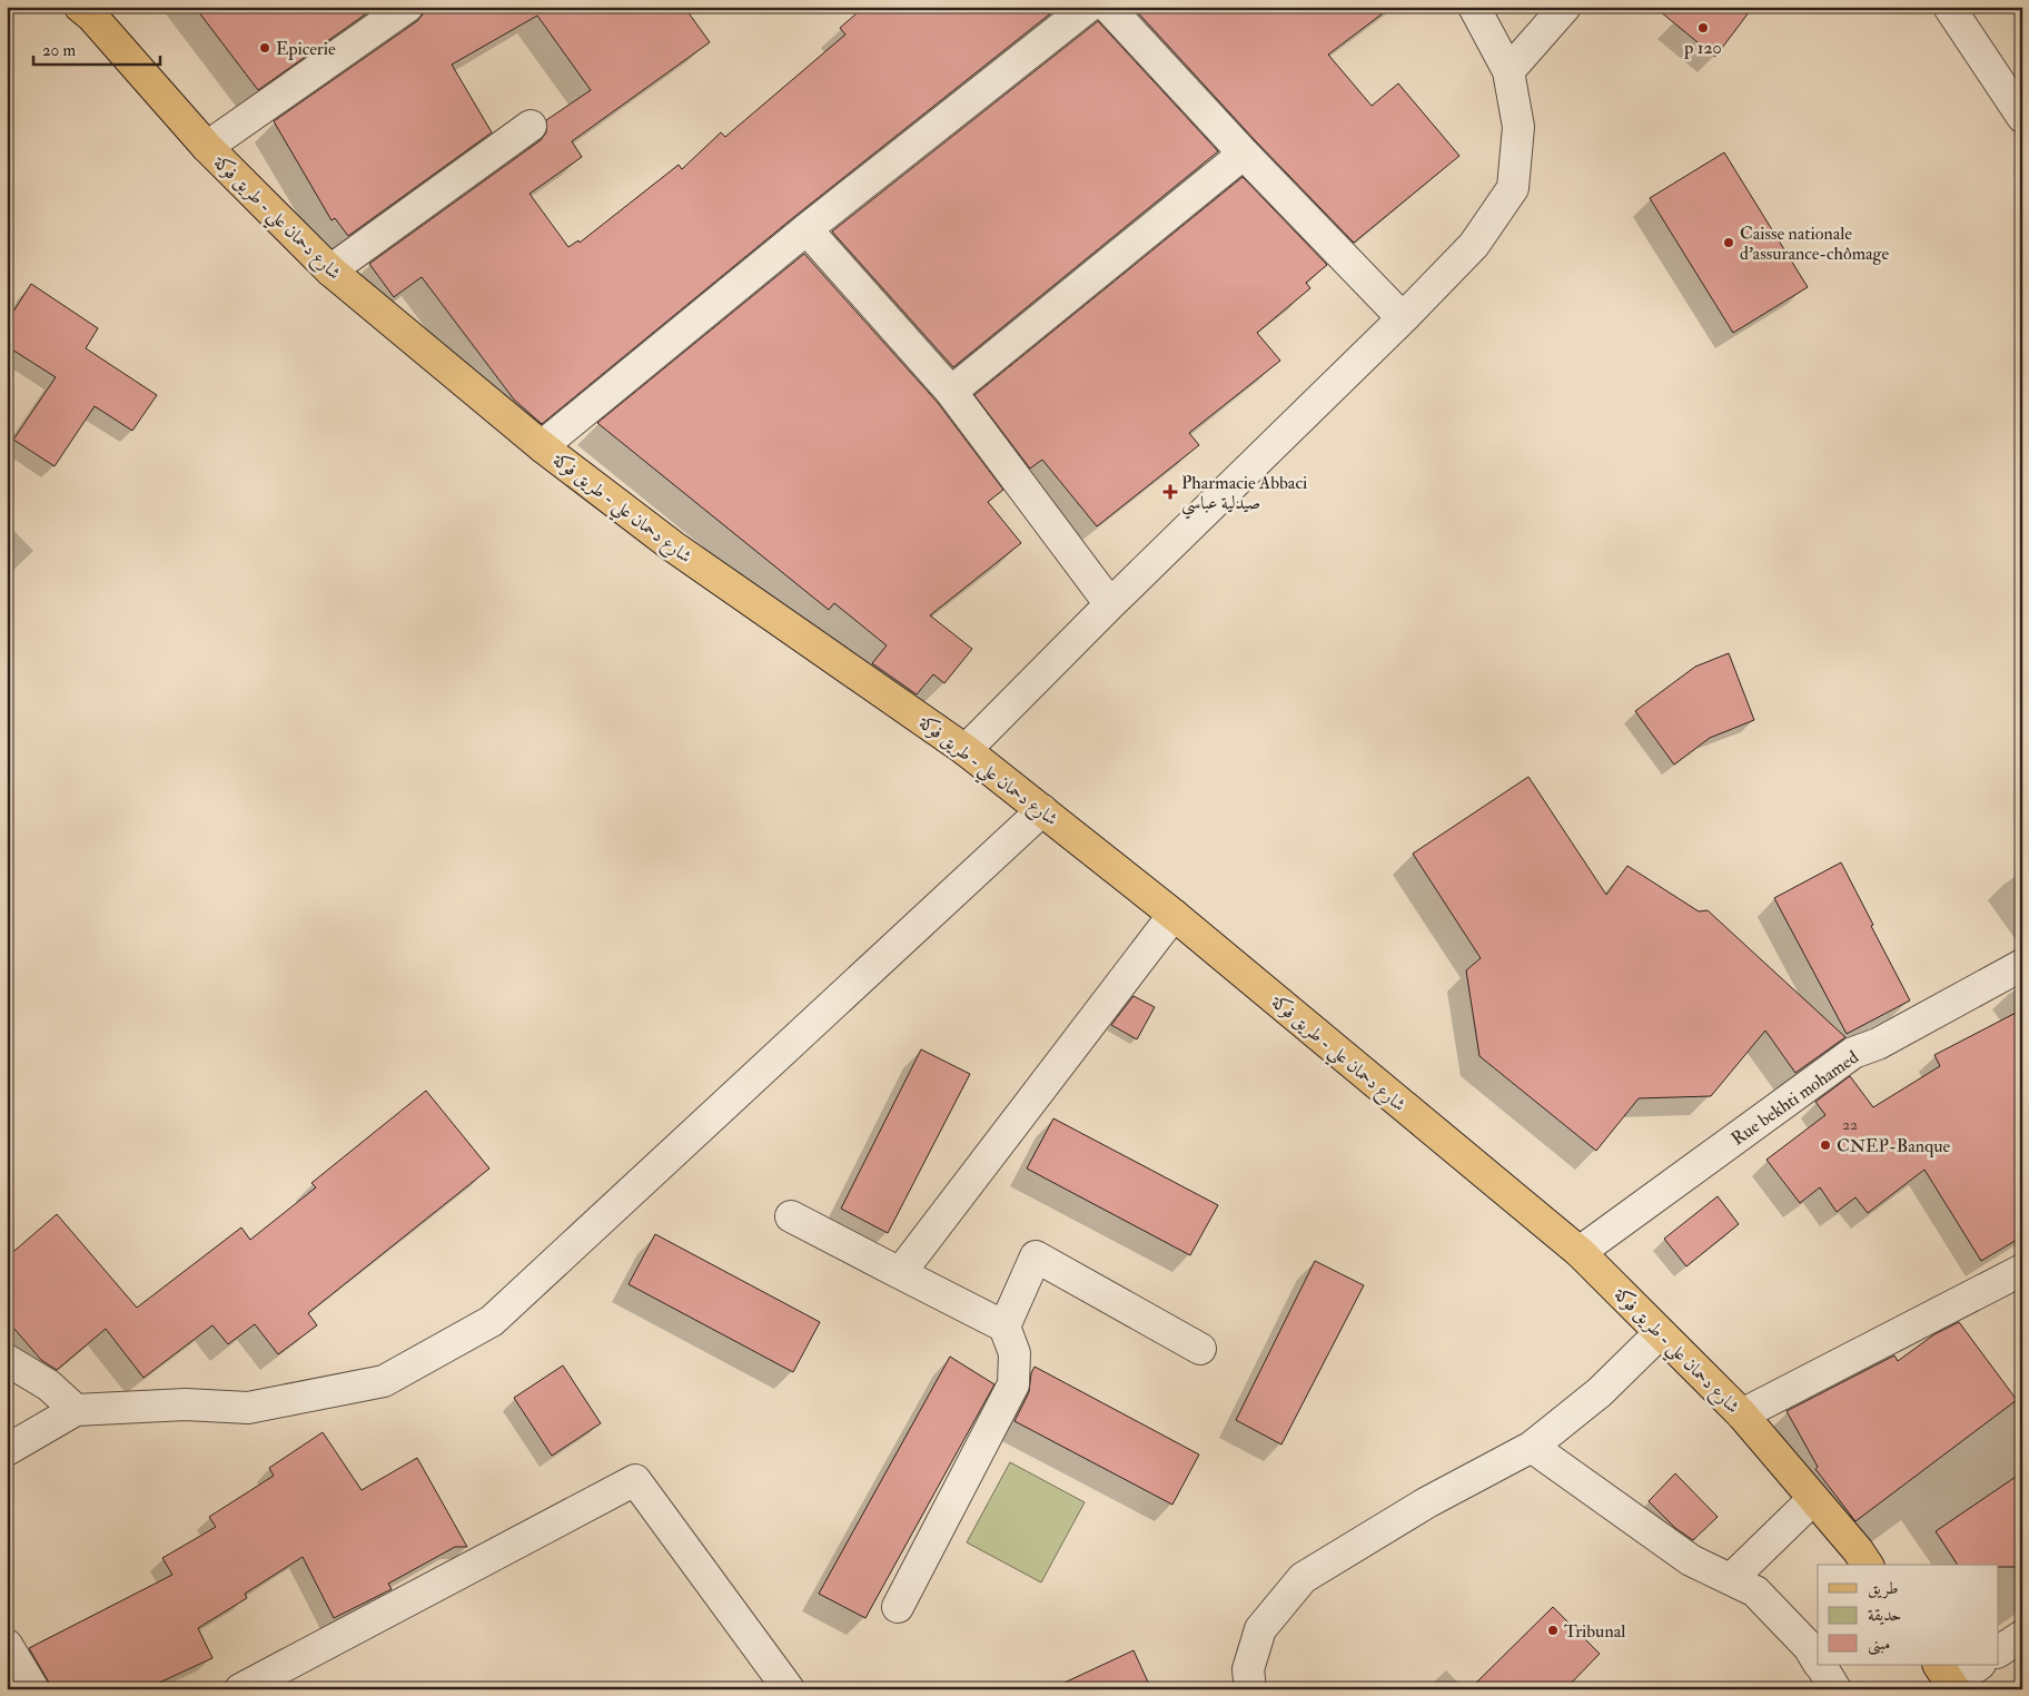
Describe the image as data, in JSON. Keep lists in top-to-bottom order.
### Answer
{
  "streets": {
    "main road": ["شارع دحمان علي - طريق فوكة"],
    "street": ["Rue bekhti mohamed"]
  },
  "crossings": [
    ["شارع دحمان علي - طريق فوكة", "Rue bekhti mohamed"]
  ],
  "places": {
    "other": [
      "p 120",
      "Epicerie",
      "Caisse nationale d'assurance-chômage",
      "CNEP-Banque",
      "Tribunal"
    ],
    "health": ["Pharmacie Abbaci صيدلية عباسي"]
  },
  "house_numbers": ["22"],
  "legend": ["طريق", "حديقة", "مبنى"],
  "scale_bar": "20 m"
}
